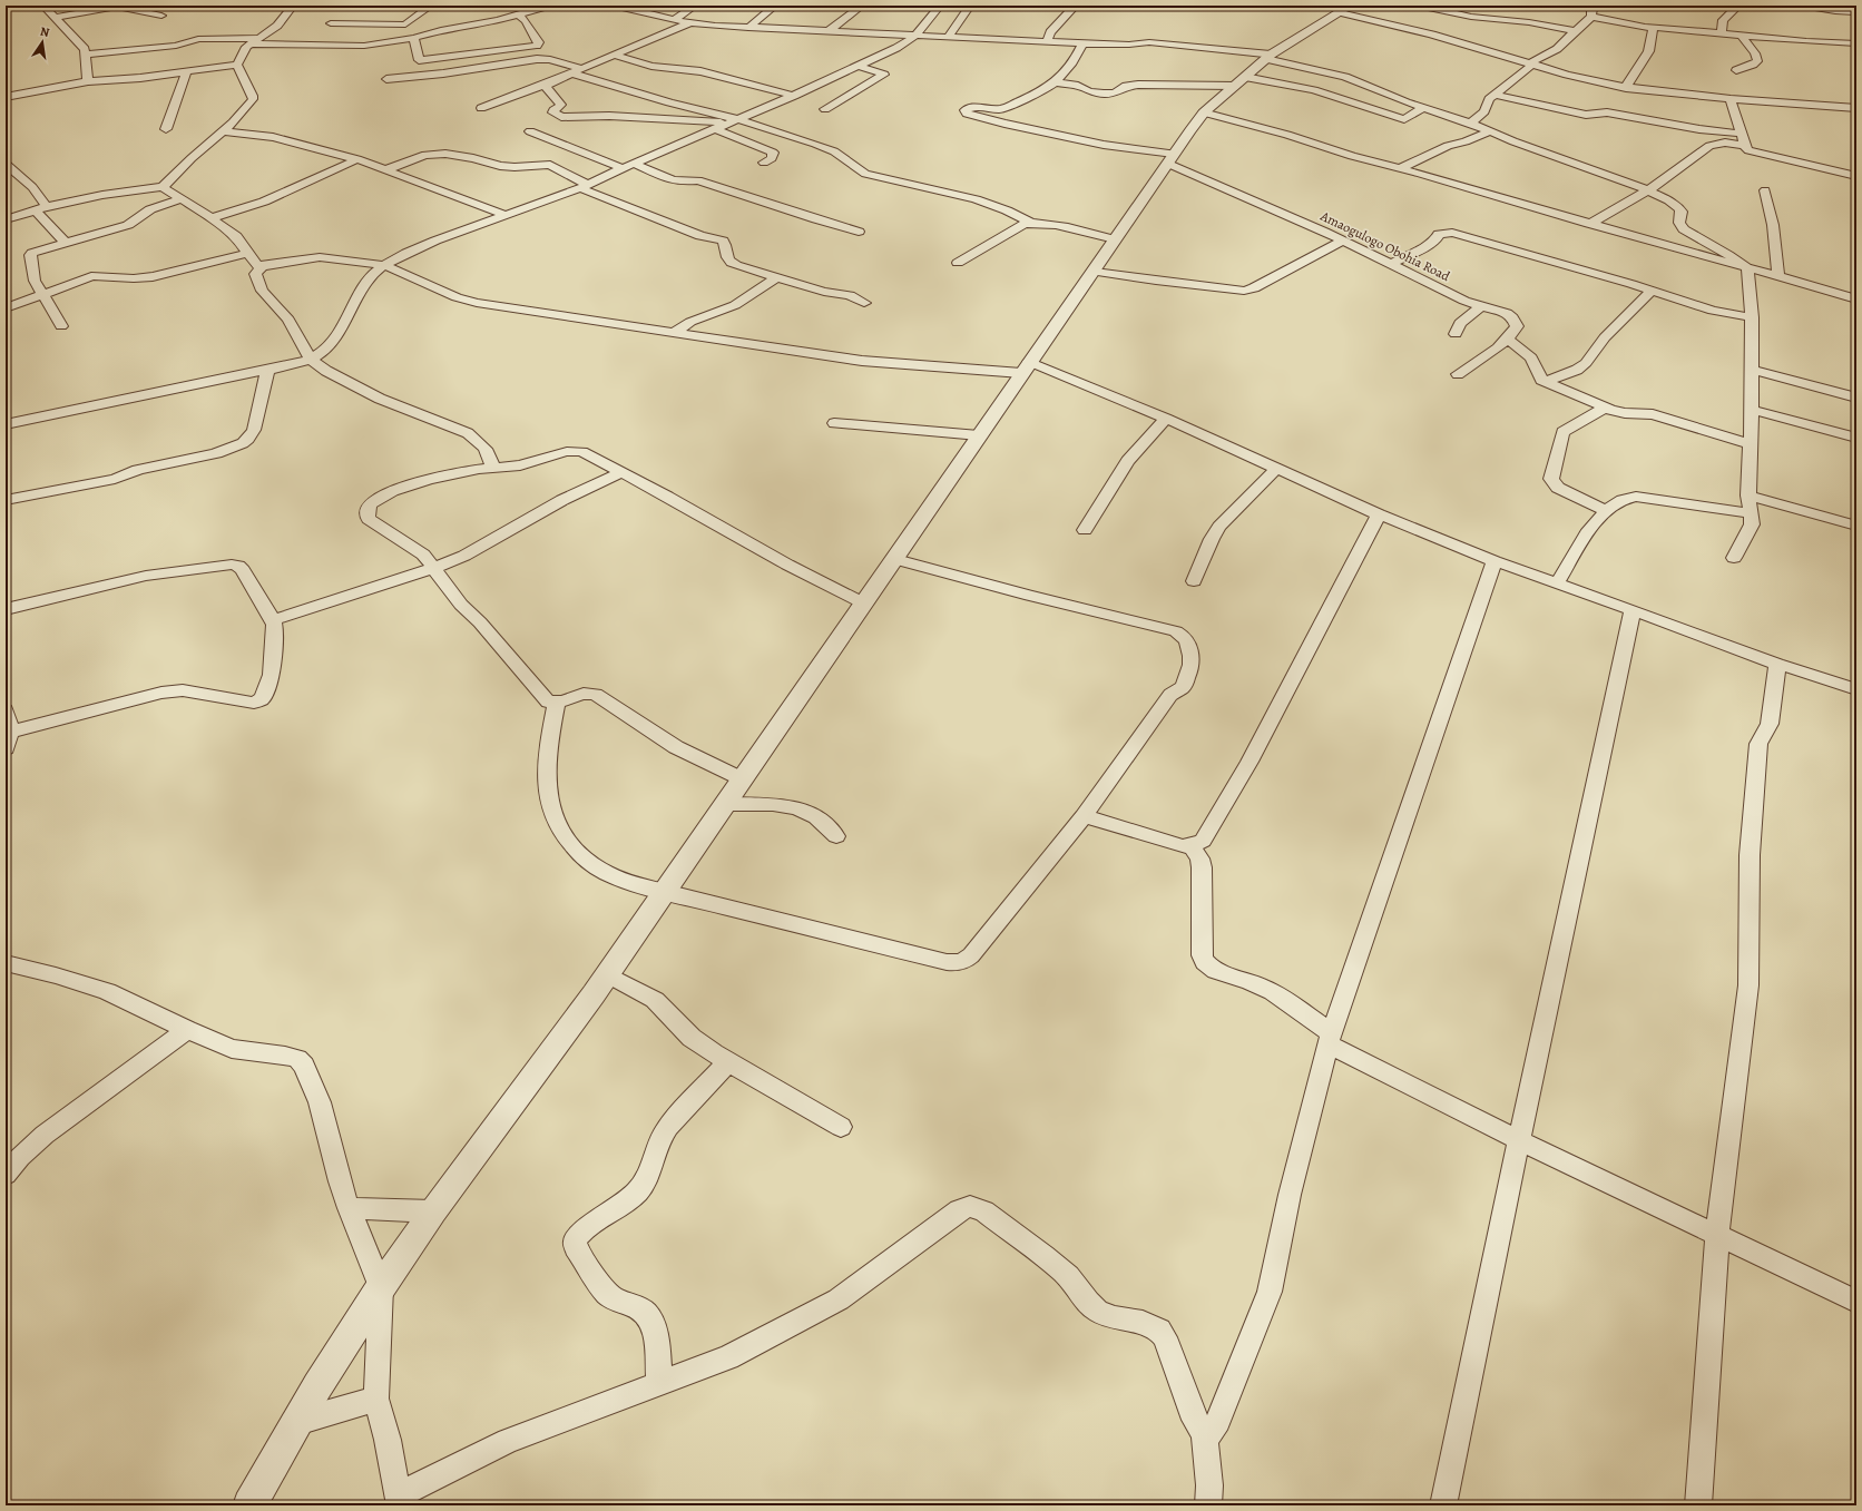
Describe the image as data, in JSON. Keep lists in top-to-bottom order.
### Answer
{
  "streets": {
    "street": ["Amaogulogo Obohia Road"]
  },
  "north": "top"
}
